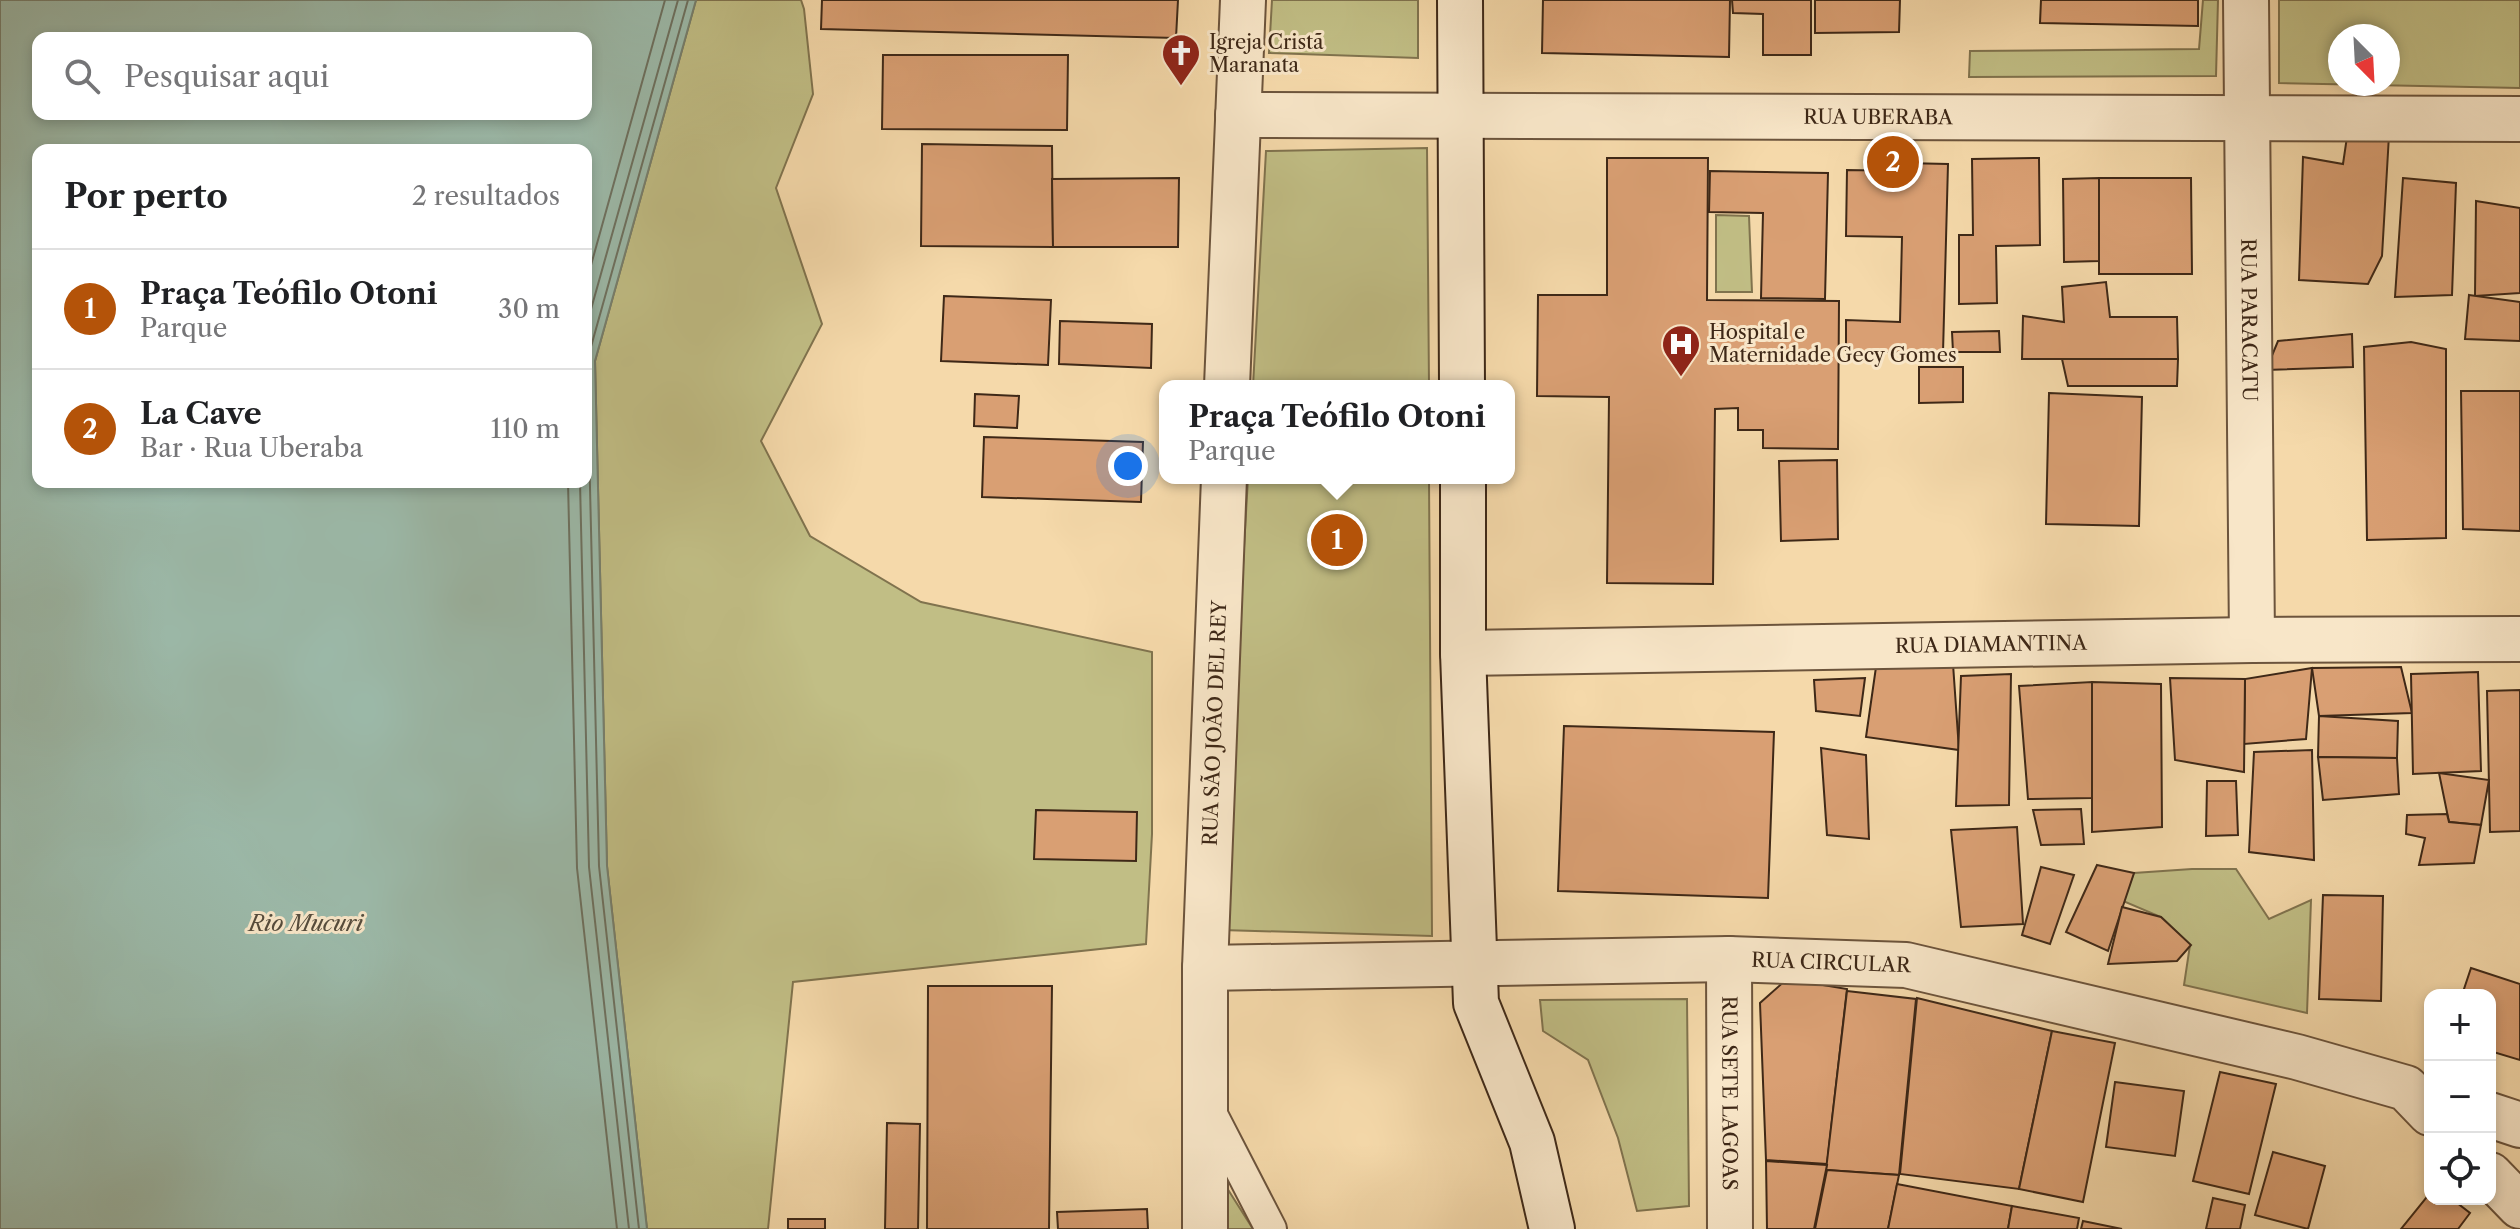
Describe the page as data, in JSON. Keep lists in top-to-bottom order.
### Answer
{
  "streets": {
    "street": [
      "RUA UBERABA",
      "RUA PARACATU",
      "RUA DIAMANTINA",
      "RUA SÃO JOÃO DEL REY",
      "RUA CIRCULAR",
      "RUA SETE LAGOAS"
    ]
  },
  "crossings": [
    ["RUA UBERABA", "RUA PARACATU"],
    ["RUA PARACATU", "RUA DIAMANTINA"],
    ["RUA SÃO JOÃO DEL REY", "RUA CIRCULAR"],
    ["RUA CIRCULAR", "RUA SETE LAGOAS"]
  ],
  "water": ["Rio Mucuri"],
  "places": {
    "church": ["Igreja Cristã Maranata"],
    "hospital": ["Hospital e Maternidade Gecy Gomes"]
  },
  "north": "bottom right",
  "page": {
    "search": "Pesquisar aqui",
    "pins": ["2", "1"],
    "heading": ["Por perto", "2 resultados"],
    "list": [
      {
        "mark": "1",
        "name": "Praça Teófilo Otoni",
        "note": "Parque",
        "value": "30 m"
      },
      {
        "mark": "2",
        "name": "La Cave",
        "note": "Bar · Rua Uberaba",
        "value": "110 m"
      }
    ],
    "popup": ["Praça Teófilo Otoni", "Parque"],
    "map_buttons": ["+", "−"]
  }
}
